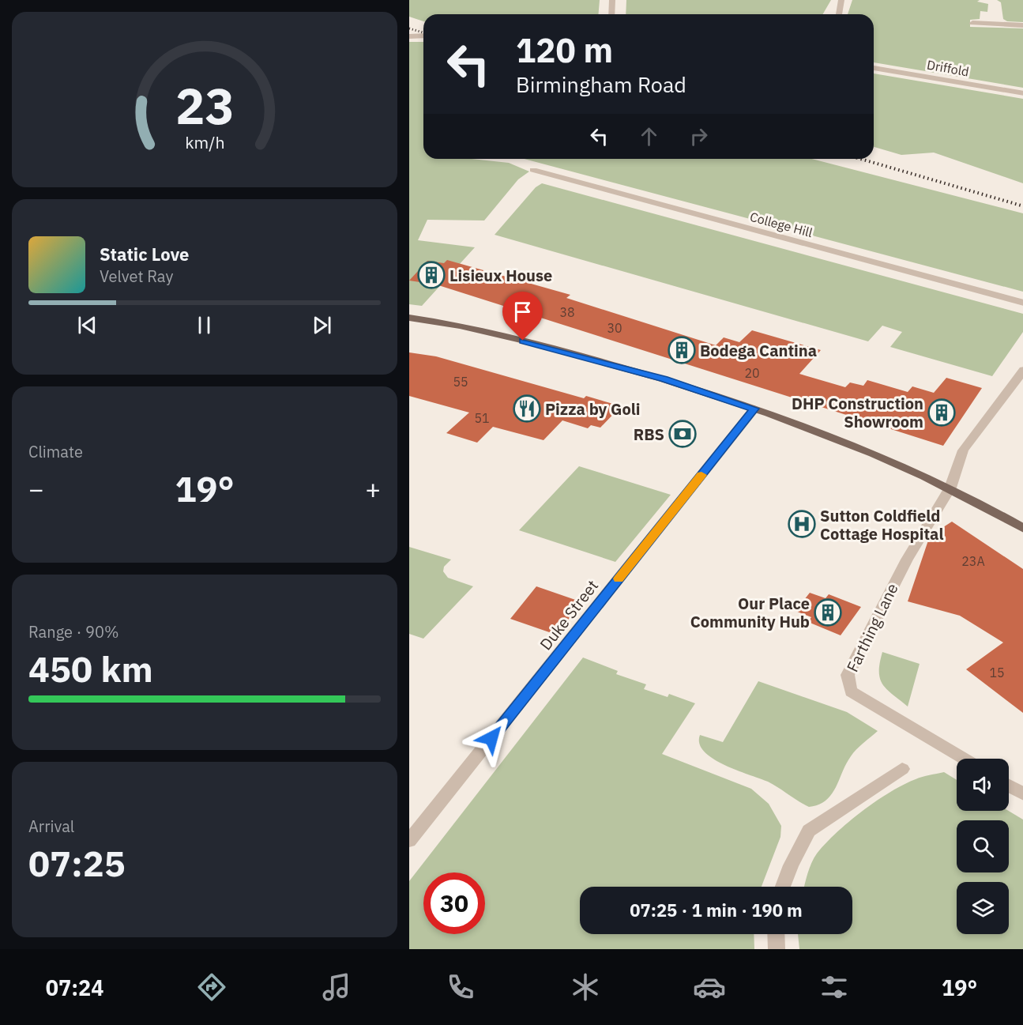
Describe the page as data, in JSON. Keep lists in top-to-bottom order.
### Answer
{
  "streets": {
    "street": [
      "Driffold",
      "College Hill",
      "Duke Street",
      "Farthing Lane"
    ]
  },
  "places": {
    "building": [
      "Lisieux House",
      "Bodega Cantina",
      "DHP Construction Showroom",
      "Our Place Community Hub"
    ],
    "restaurant": ["Pizza by Goli"],
    "bank": ["RBS"],
    "hospital": ["Sutton Coldfield Cottage Hospital"]
  },
  "house_numbers": [
    "38",
    "30",
    "20",
    "55",
    "51",
    "23A",
    "15"
  ],
  "page": {
    "turn": ["120 m", "Birmingham Road"],
    "song": ["Static Love", "Velvet Ray"],
    "tile": [
      "Climate",
      ["Range · 90%", "450 km"],
      ["Arrival", "07:25"]
    ],
    "heat": ["−", "19°", "+"],
    "limit": "30",
    "trip": "07:25 · 1 min · 190 m",
    "tabs": ["07:24", "19°"],
    "gauge": ["23", "km/h"]
  }
}
